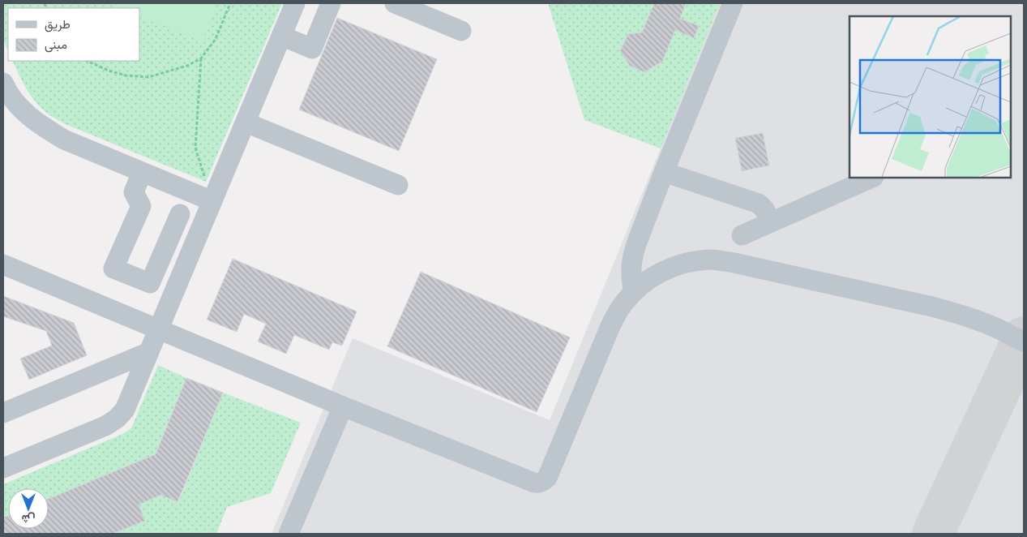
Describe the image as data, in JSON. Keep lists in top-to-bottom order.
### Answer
{
  "legend": ["طريق", "مبنى"],
  "north": "bottom"
}
